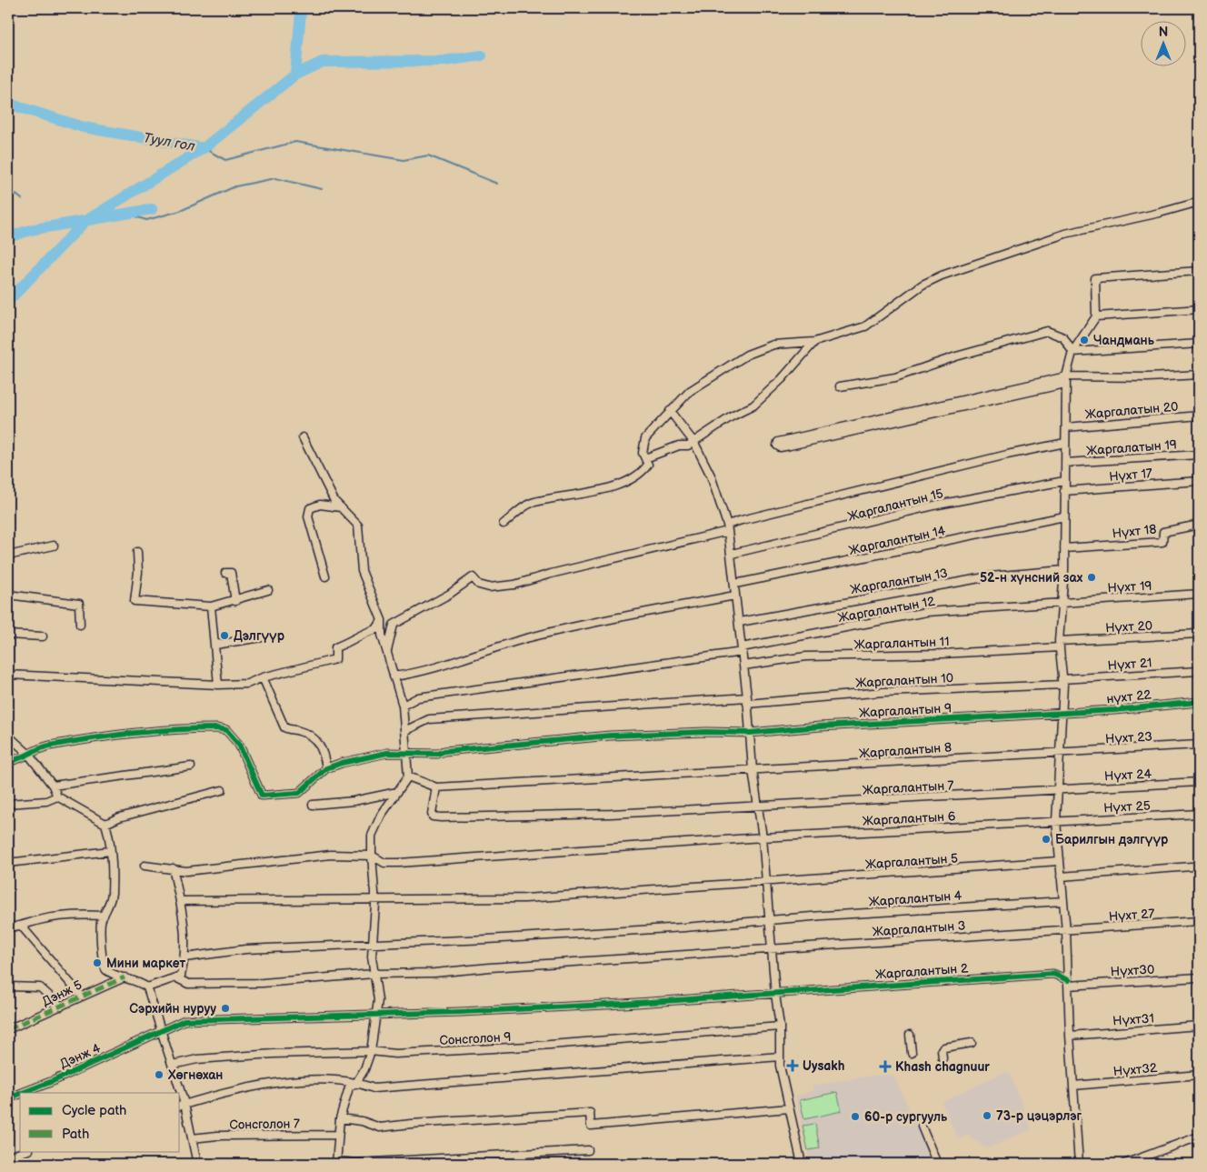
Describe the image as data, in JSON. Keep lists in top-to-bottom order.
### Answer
{
  "streets": {
    "street": [
      "Жаргалатын 20",
      "Жаргалатын 19",
      "Нүхт 17",
      "Жаргалантын 15",
      "Нүхт 18",
      "Жаргалантын 14",
      "Жаргалантын 13",
      "Нүхт 19",
      "Жаргалантын 12",
      "Нүхт 20",
      "Жаргалантын 11",
      "Нүхт 21",
      "Жаргалантын 10",
      "нүхт 22",
      "Жаргалантын 9",
      "Нүхт 23",
      "Жаргалантын 8",
      "Нүхт 24",
      "Жаргалантын 7",
      "Нүхт 25",
      "Жаргалантын 6",
      "Жаргалантын 5",
      "Жаргалантын 4",
      "Нүхт 27",
      "Жаргалантын 3",
      "Нүхт30",
      "Жаргалантын 2",
      "Дэнж 5",
      "Нүхт31",
      "Сонсголон 9",
      "Дэнж 4",
      "Нүхт32",
      "Сонсголон 7"
    ]
  },
  "crossings": [
    ["Нүхт 19", "Жаргалантын 12"],
    ["Нүхт 20", "Жаргалантын 11"],
    ["Нүхт 21", "Жаргалантын 10"],
    ["нүхт 22", "Жаргалантын 9"],
    ["Нүхт 23", "Жаргалантын 8"],
    ["Жаргалантын 8", "Жаргалантын 7"],
    ["Нүхт 24", "Жаргалантын 7"],
    ["Нүхт 25", "Жаргалантын 6"],
    ["Нүхт 27", "Жаргалантын 3"],
    ["Нүхт30", "Жаргалантын 2"],
    ["Жаргалантын 2", "Дэнж 4"]
  ],
  "water": ["Туул гол"],
  "places": {
    "other": [
      "Чандмань",
      "52-н хүнсний зах",
      "Дэлгүүр",
      "Барилгын дэлгүүр",
      "Мини маркет",
      "Сэрхийн нуруу",
      "Хөгнөхан",
      "73-р цэцэрлэг",
      "60-р сургууль"
    ],
    "health": ["Uysakh", "Khash chagnuur"]
  },
  "legend": ["Cycle path", "Path"],
  "north": "top"
}
